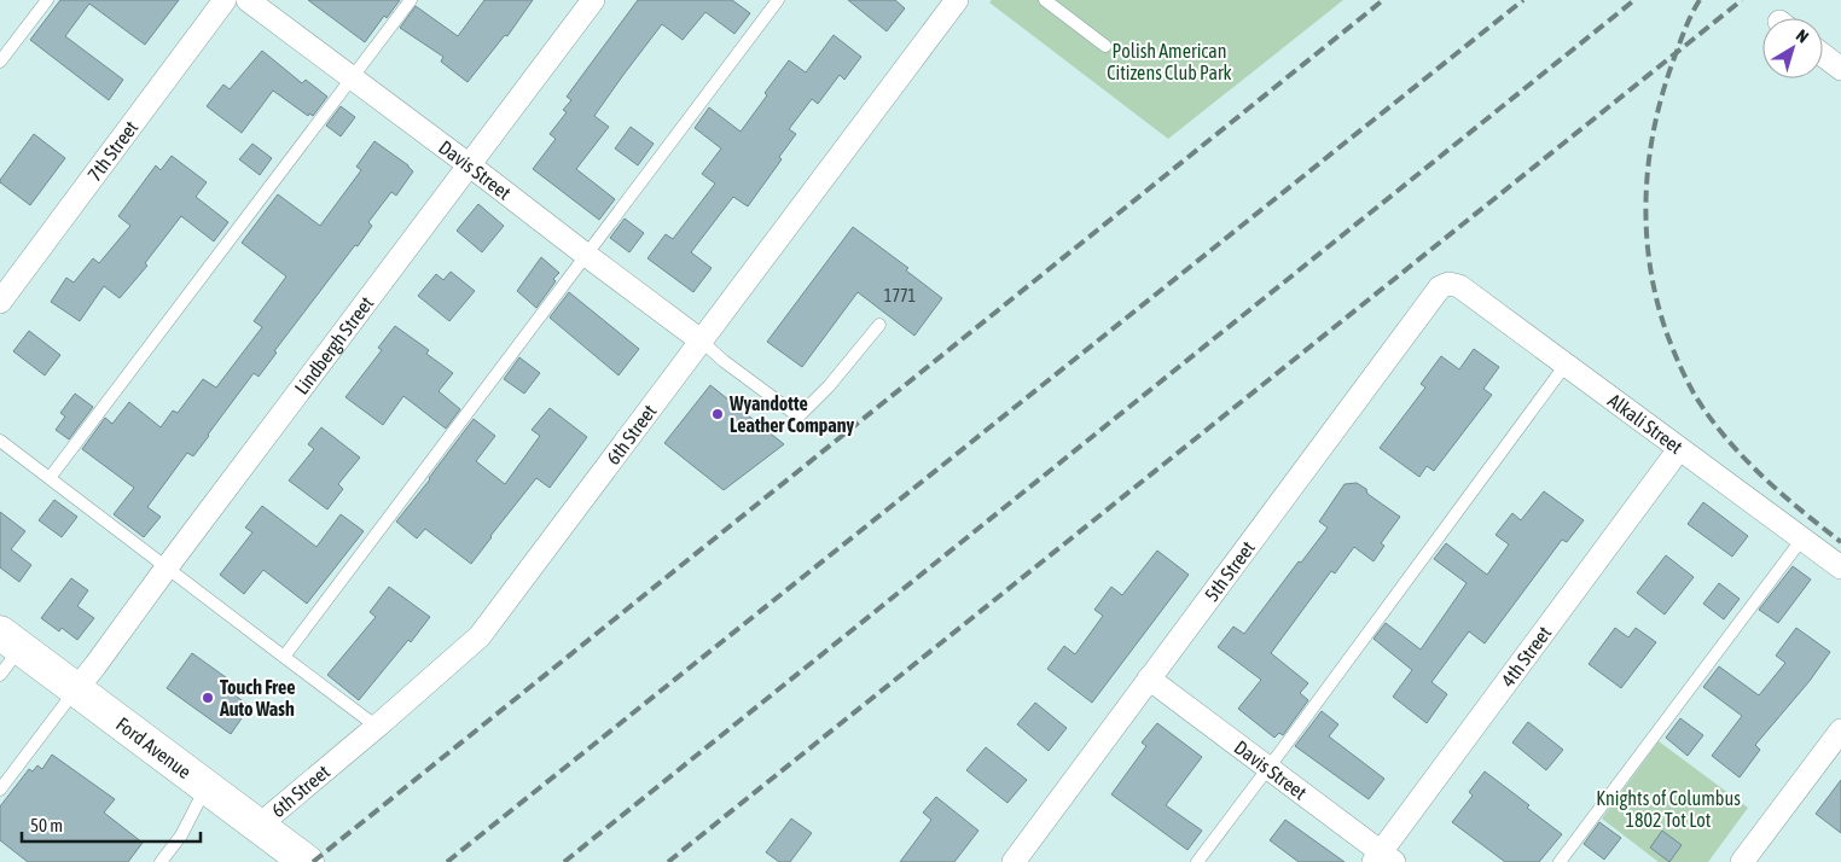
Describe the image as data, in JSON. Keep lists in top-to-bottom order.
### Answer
{
  "streets": {
    "main road": ["Ford Avenue"],
    "street": [
      "7th Street",
      "Davis Street",
      "Lindbergh Street",
      "Alkali Street",
      "6th Street",
      "5th Street",
      "4th Street"
    ]
  },
  "crossings": [
    ["Davis Street", "Lindbergh Street"],
    ["Davis Street", "6th Street"],
    ["Davis Street", "5th Street"],
    ["Davis Street", "4th Street"],
    ["Lindbergh Street", "Ford Avenue"],
    ["Alkali Street", "5th Street"],
    ["Alkali Street", "4th Street"],
    ["6th Street", "Ford Avenue"]
  ],
  "parks": ["Polish American Citizens Club Park", "Knights of Columbus 1802 Tot Lot"],
  "places": ["Wyandotte Leather Company", "Touch Free Auto Wash"],
  "house_numbers": ["1771"],
  "scale_bar": "50 m",
  "north": "top right"
}
